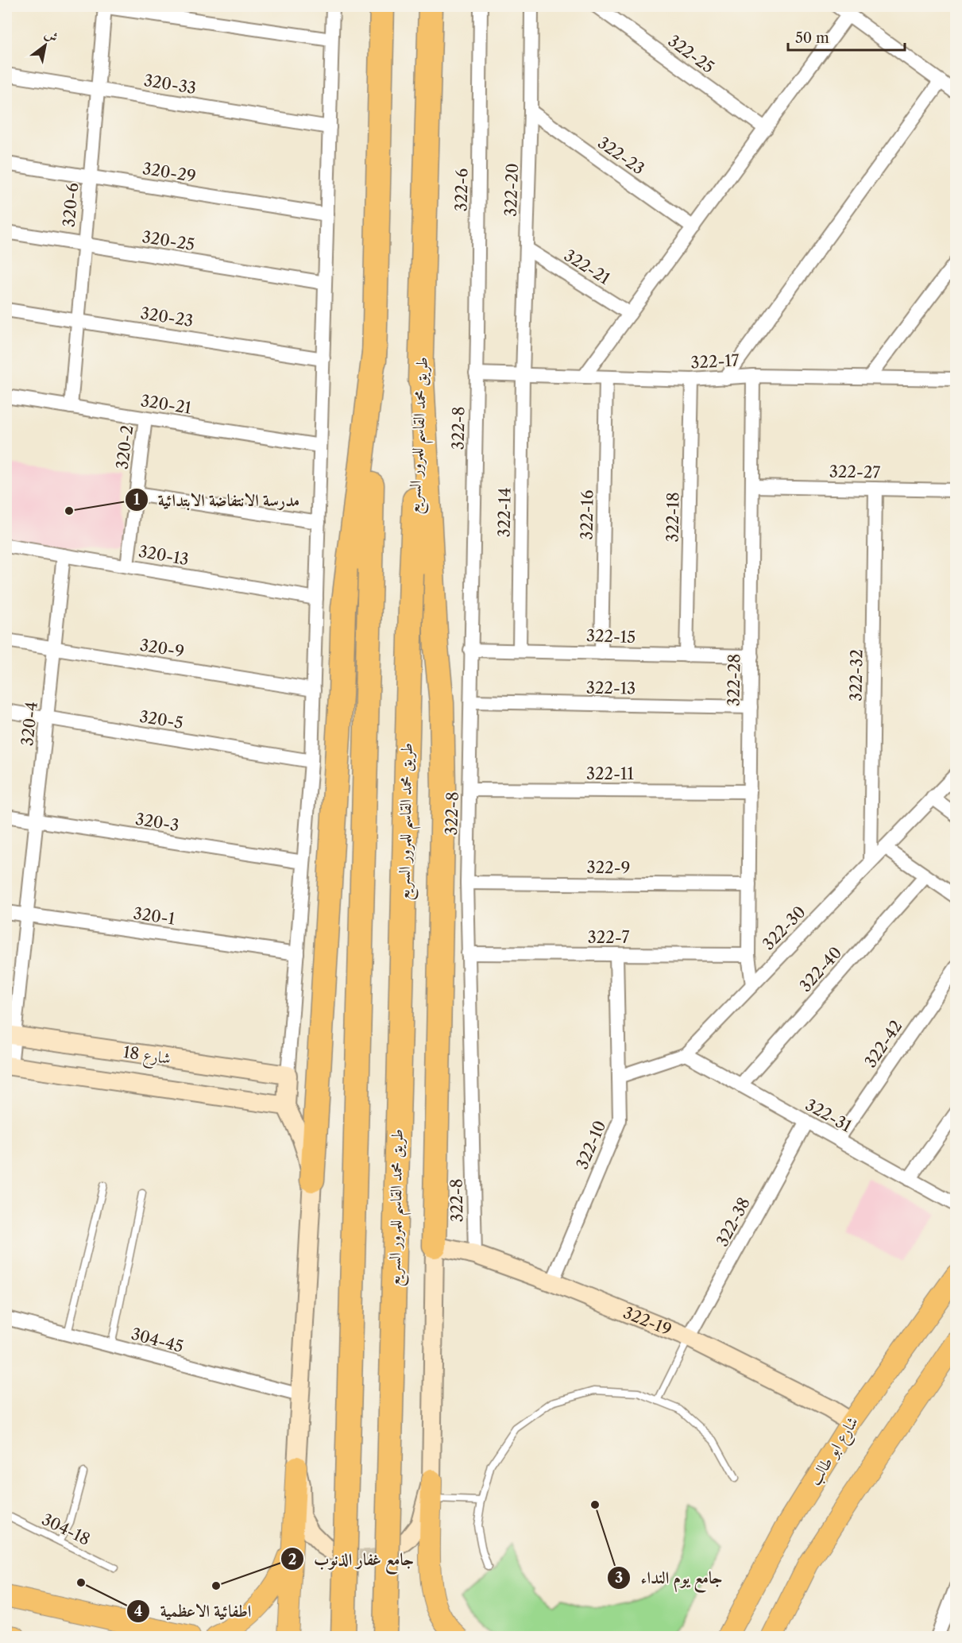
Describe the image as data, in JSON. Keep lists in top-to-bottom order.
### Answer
{
  "streets": {
    "highway": ["طريق محمد القاسم للمرور السريع"],
    "main road": ["شارع ابو طالب"],
    "street": [
      "322-25",
      "320-33",
      "322-23",
      "320-29",
      "322-6",
      "322-20",
      "320-6",
      "320-25",
      "322-21",
      "320-23",
      "322-17",
      "320-21",
      "322-8",
      "320-2",
      "322-27",
      "322-14",
      "322-16",
      "322-18",
      "320-13",
      "322-15",
      "320-9",
      "322-32",
      "322-28",
      "322-13",
      "320-5",
      "320-4",
      "322-11",
      "320-3",
      "322-9",
      "320-1",
      "322-30",
      "322-7",
      "322-40",
      "322-42",
      "شارع 18",
      "322-31",
      "322-10",
      "322-38",
      "322-19",
      "304-45"
    ],
    "lane": ["304-18"]
  },
  "crossings": [
    ["320-33", "320-6"],
    ["322-23", "322-20"],
    ["320-29", "320-6"],
    ["322-6", "322-17"],
    ["322-6", "322-8"],
    ["322-20", "322-21"],
    ["322-20", "322-17"],
    ["322-20", "322-14"],
    ["320-6", "320-25"],
    ["320-6", "320-23"],
    ["320-6", "320-21"],
    ["322-17", "322-8"],
    ["322-17", "322-14"],
    ["322-17", "322-16"],
    ["322-17", "322-18"],
    ["322-17", "322-28"],
    ["320-21", "320-2"],
    ["322-8", "322-15"],
    ["322-8", "322-13"],
    ["322-8", "322-11"],
    ["322-8", "322-9"],
    ["322-8", "322-7"],
    ["322-8", "322-19"],
    ["320-2", "320-13"],
    ["322-27", "322-32"],
    ["322-27", "322-28"],
    ["322-14", "322-15"],
    ["322-16", "322-15"],
    ["322-18", "322-15"],
    ["320-13", "320-4"],
    ["322-15", "322-28"],
    ["320-9", "320-4"],
    ["322-32", "322-30"],
    ["322-28", "322-13"],
    ["322-28", "322-11"],
    ["322-28", "322-9"],
    ["322-28", "322-30"],
    ["322-28", "322-7"],
    ["320-5", "320-4"],
    ["320-4", "320-3"],
    ["320-4", "320-1"],
    ["320-4", "شارع 18"],
    ["322-30", "322-31"],
    ["322-30", "322-10"],
    ["322-7", "322-10"],
    ["322-40", "322-31"],
    ["322-42", "322-31"],
    ["322-31", "322-38"],
    ["322-10", "322-19"],
    ["322-38", "322-19"],
    ["322-19", "شارع ابو طالب"]
  ],
  "places": [
    "مدرسة الانتفاضة الابتدائية",
    "جامع يوم النداء",
    "اطفائية الاعظمية",
    "جامع غفار الذنوب"
  ],
  "scale_bar": "50 m",
  "north": "top right"
}
